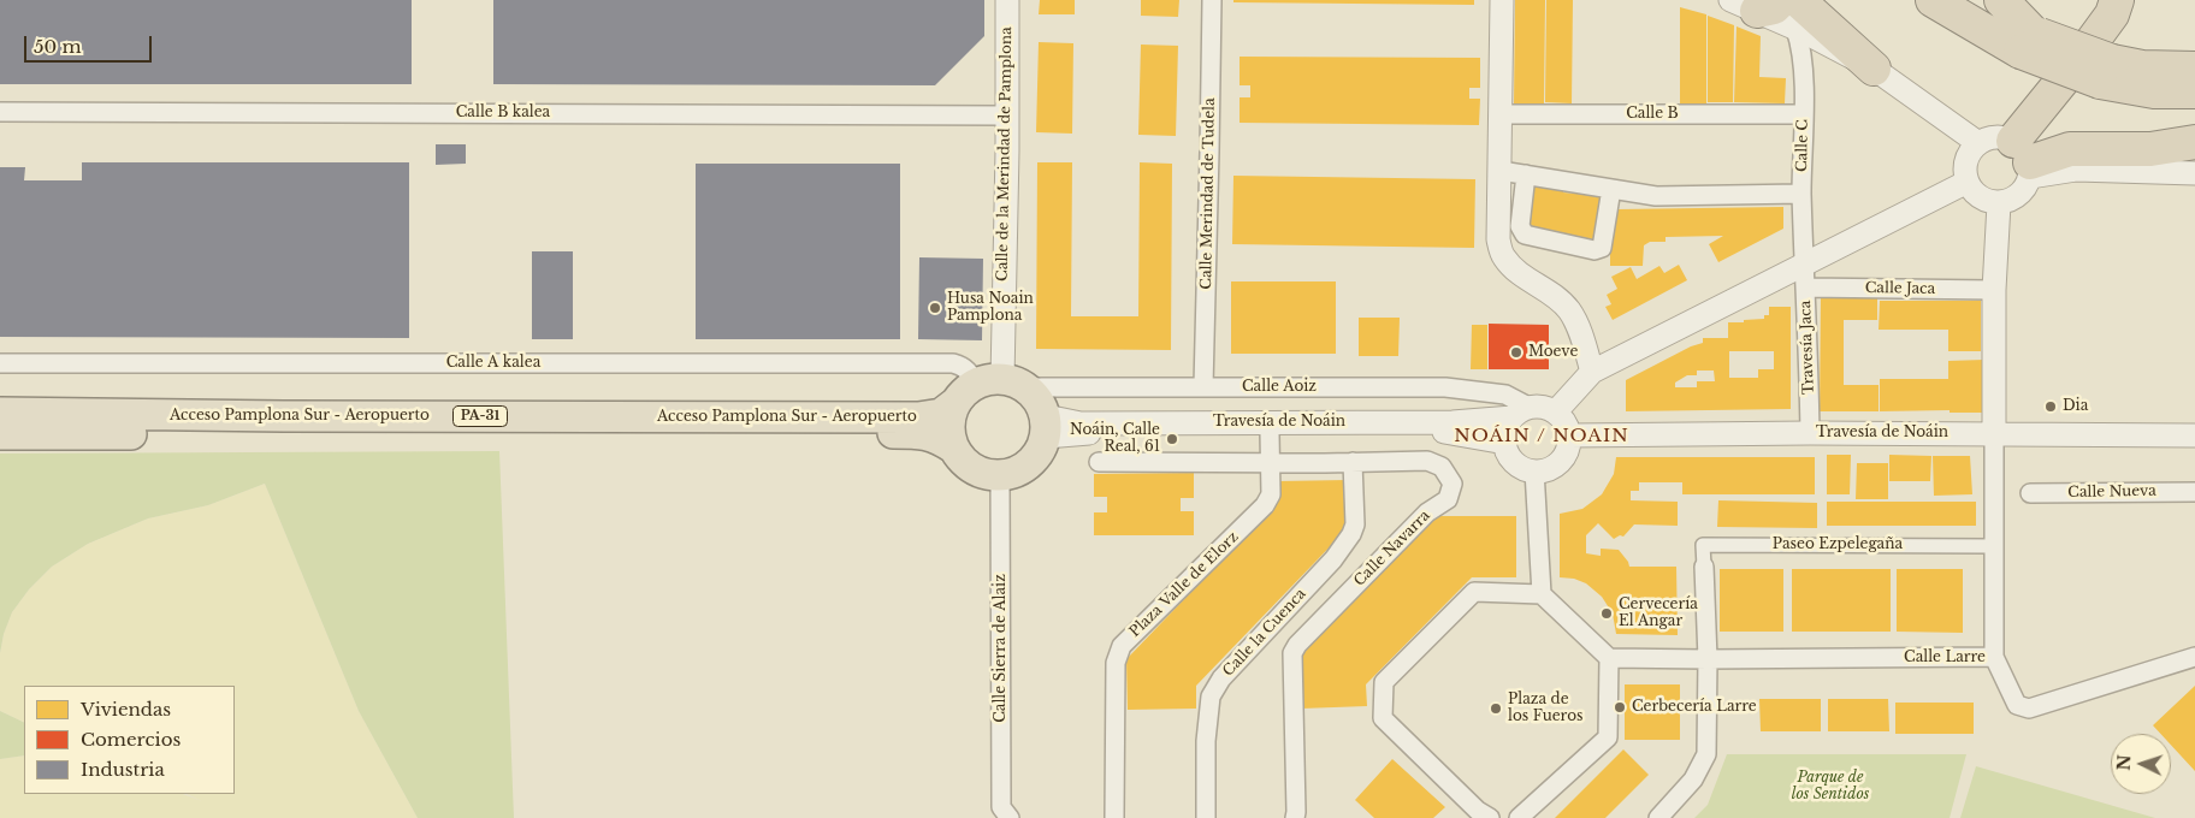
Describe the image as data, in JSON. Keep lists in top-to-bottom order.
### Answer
{
  "streets": {
    "highway": ["Acceso Pamplona Sur - Aeropuerto", "PA-31"],
    "street": [
      "Calle B kalea",
      "Calle B",
      "Calle C",
      "Calle de la Merindad de Pamplona",
      "Calle Merindad de Tudela",
      "Calle Jaca",
      "Travesía Jaca",
      "Calle A kalea",
      "Calle Aoiz",
      "Travesía de Noáin",
      "Calle Nueva",
      "Paseo Ezpelegaña",
      "Calle Navarra",
      "Plaza Valle de Elorz",
      "Calle la Cuenca",
      "Calle Sierra de Alaiz",
      "Calle Larre"
    ]
  },
  "crossings": [
    ["Calle B kalea", "Calle de la Merindad de Pamplona"],
    ["Calle B", "Calle C"],
    ["Calle C", "Travesía Jaca"],
    ["Calle de la Merindad de Pamplona", "Calle A kalea"],
    ["Calle de la Merindad de Pamplona", "Calle Aoiz"],
    ["Calle de la Merindad de Pamplona", "Acceso Pamplona Sur - Aeropuerto"],
    ["Calle de la Merindad de Pamplona", "Travesía de Noáin"],
    ["Calle de la Merindad de Pamplona", "Calle Sierra de Alaiz"],
    ["Calle Merindad de Tudela", "Calle Aoiz"],
    ["Calle Jaca", "Travesía Jaca"],
    ["Travesía Jaca", "Travesía de Noáin"],
    ["Calle A kalea", "Calle Aoiz"],
    ["Calle A kalea", "Acceso Pamplona Sur - Aeropuerto"],
    ["Calle A kalea", "Travesía de Noáin"],
    ["Calle A kalea", "Calle Sierra de Alaiz"],
    ["Calle Aoiz", "Acceso Pamplona Sur - Aeropuerto"],
    ["Calle Aoiz", "Travesía de Noáin"],
    ["Calle Aoiz", "Calle Sierra de Alaiz"],
    ["Acceso Pamplona Sur - Aeropuerto", "Travesía de Noáin"],
    ["Acceso Pamplona Sur - Aeropuerto", "Calle Sierra de Alaiz"],
    ["Travesía de Noáin", "Plaza Valle de Elorz"],
    ["Travesía de Noáin", "Calle Sierra de Alaiz"],
    ["Travesía de Noáin", "Calle Larre"],
    ["Paseo Ezpelegaña", "Calle Larre"],
    ["Calle Navarra", "Plaza Valle de Elorz"],
    ["Calle Navarra", "Calle la Cuenca"]
  ],
  "districts": ["NOÁIN / NOAIN"],
  "parks": ["Parque de los Sentidos"],
  "places": [
    "Husa Noain Pamplona",
    "Moeve",
    "Dia",
    "Noáin, Calle Real, 61",
    "Cervecería El Angar",
    "Cerbecería Larre",
    "Plaza de los Fueros"
  ],
  "legend": ["Viviendas", "Comercios", "Industria"],
  "scale_bar": "50 m",
  "north": "left"
}
